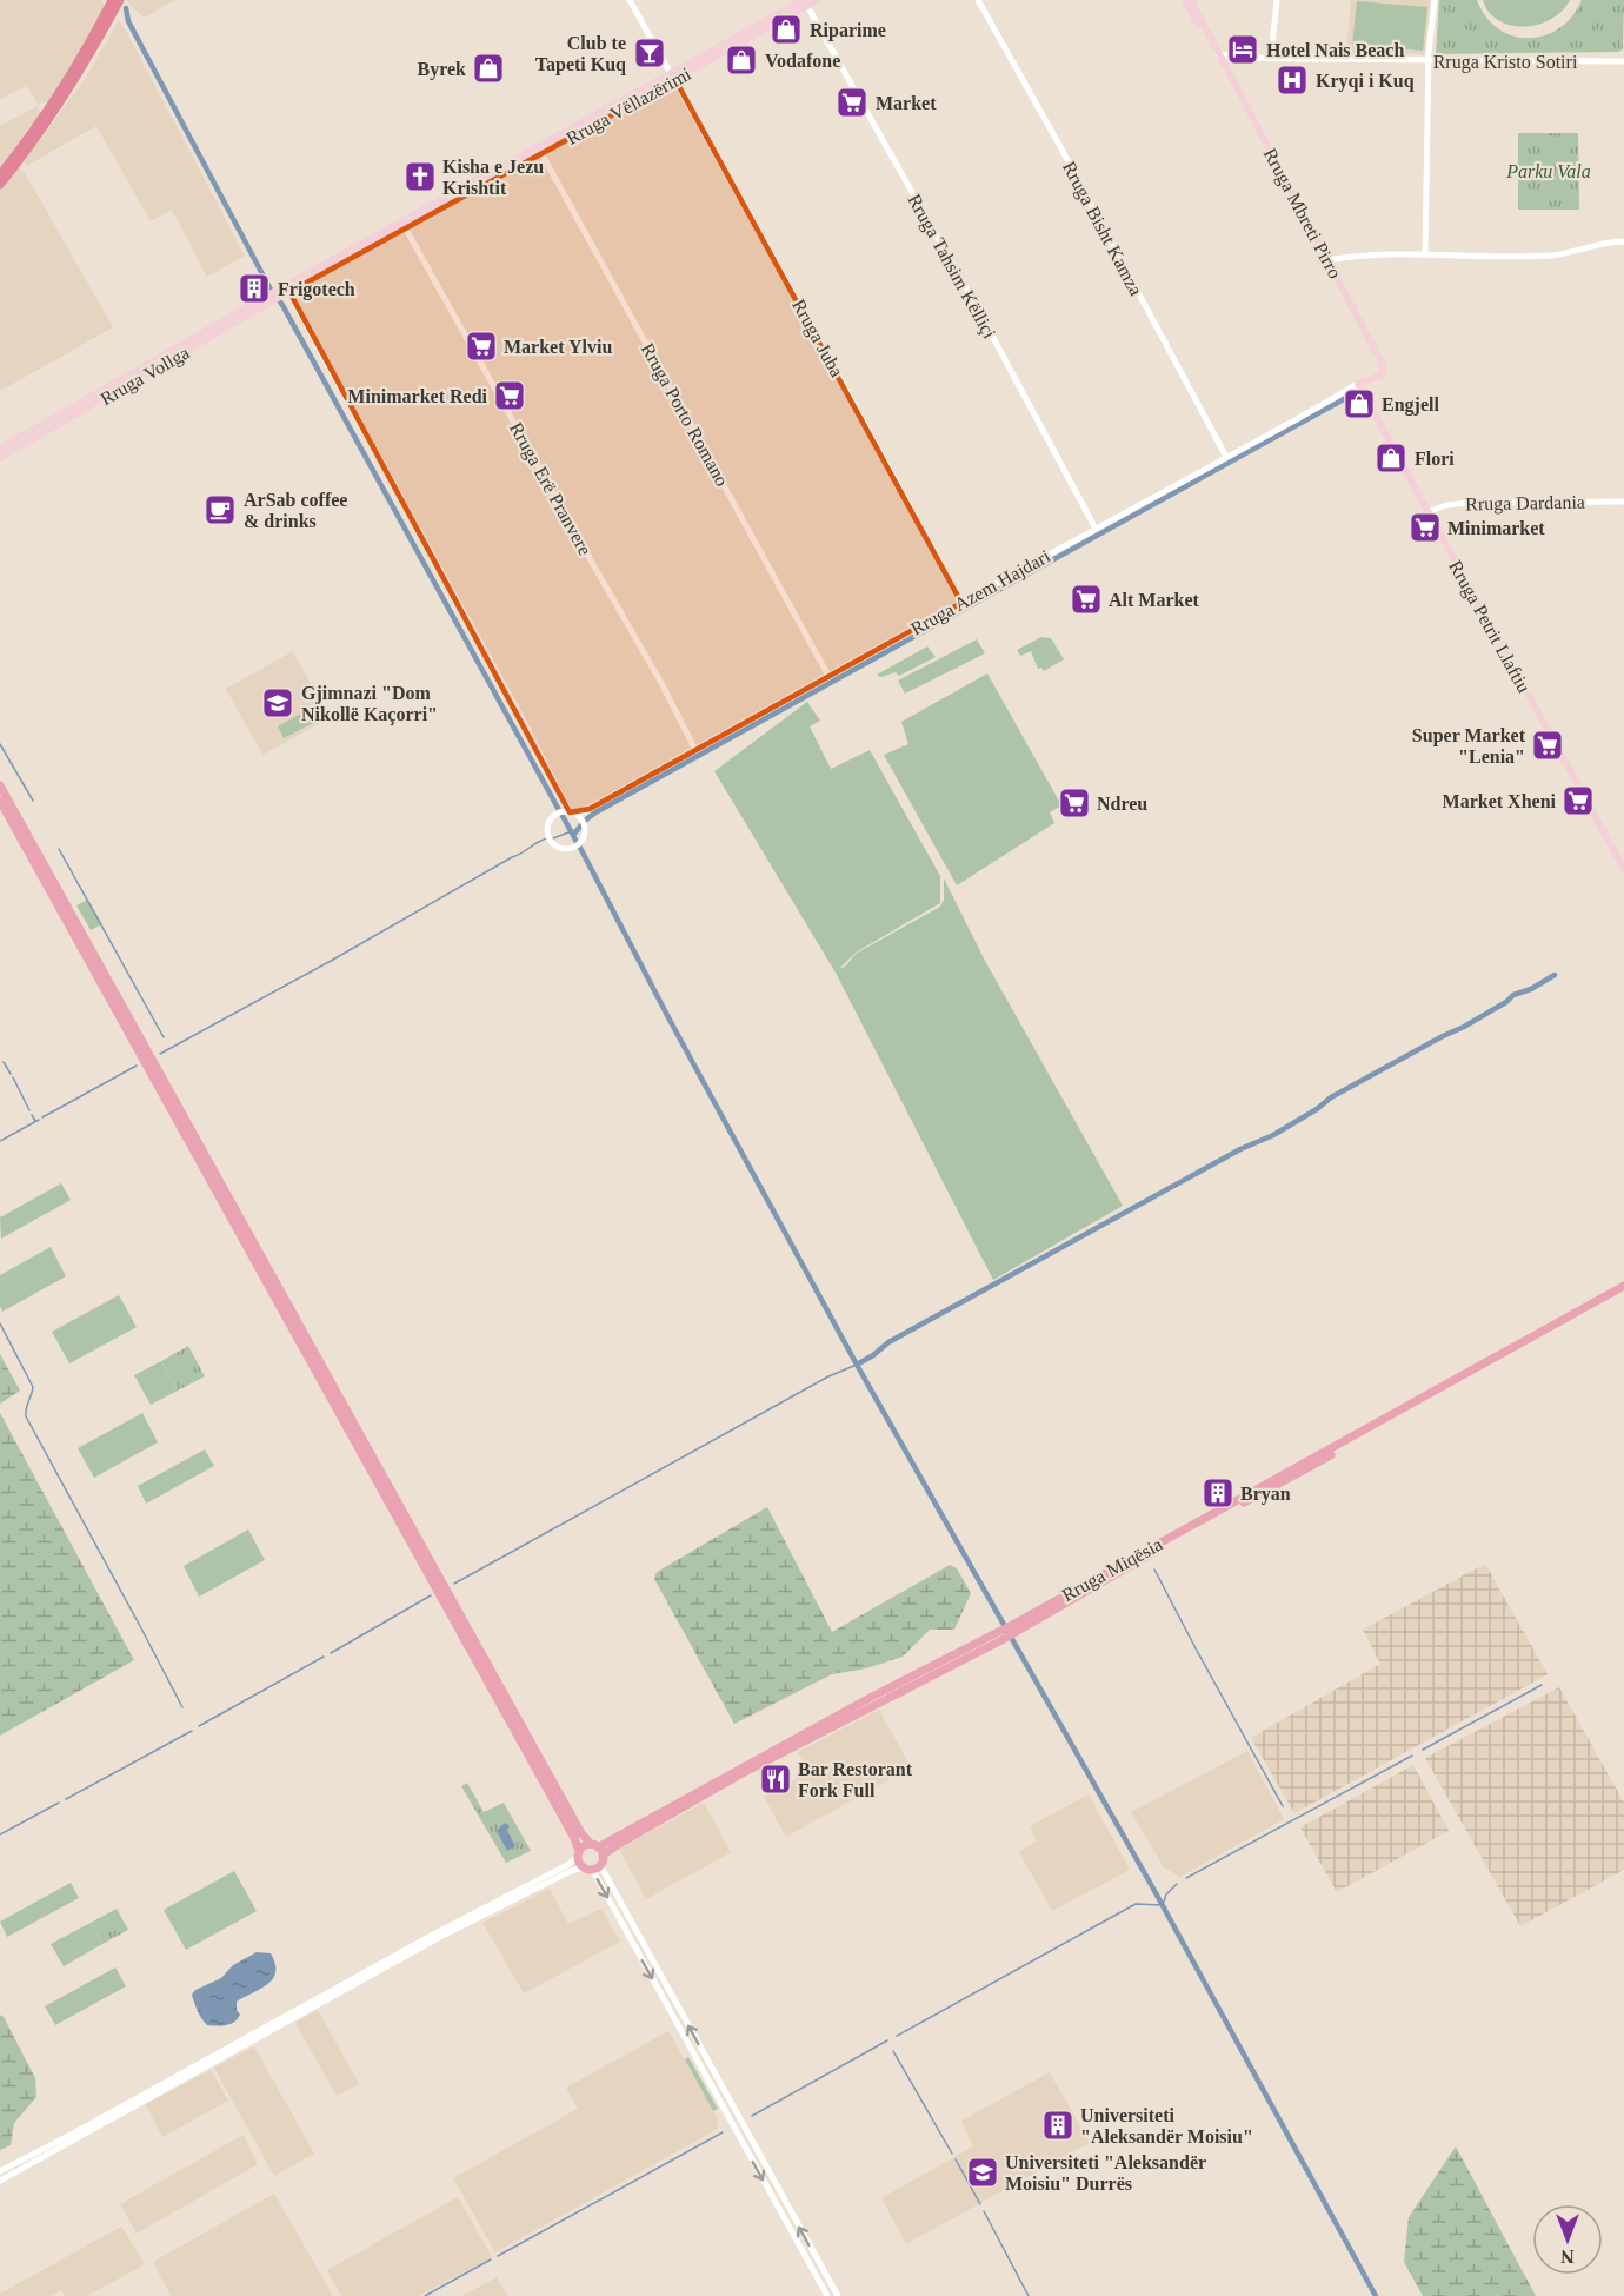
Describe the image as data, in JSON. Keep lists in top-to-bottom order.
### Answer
{
  "streets": {
    "main road": [
      "Rruga Vëllazërimi",
      "Rruga Mbreti Pirro",
      "Rruga Vollga",
      "Rruga Azem Hajdari",
      "Rruga Petrit Llaftiu",
      "Rruga Miqësia"
    ],
    "street": [
      "Rruga Kristo Sotiri",
      "Rruga Bisht Kamza",
      "Rruga Tahsim Këlliçi",
      "Rruga Juba",
      "Rruga Porto Romano",
      "Rruga Erë Pranvere",
      "Rruga Dardania"
    ]
  },
  "crossings": [
    ["Rruga Kristo Sotiri", "Rruga Mbreti Pirro"],
    ["Rruga Vëllazërimi", "Rruga Tahsim Këlliçi"],
    ["Rruga Vëllazërimi", "Rruga Juba"],
    ["Rruga Vëllazërimi", "Rruga Vollga"],
    ["Rruga Vëllazërimi", "Rruga Porto Romano"],
    ["Rruga Vëllazërimi", "Rruga Erë Pranvere"],
    ["Rruga Mbreti Pirro", "Rruga Azem Hajdari"],
    ["Rruga Bisht Kamza", "Rruga Azem Hajdari"],
    ["Rruga Tahsim Këlliçi", "Rruga Azem Hajdari"],
    ["Rruga Juba", "Rruga Azem Hajdari"],
    ["Rruga Porto Romano", "Rruga Azem Hajdari"],
    ["Rruga Erë Pranvere", "Rruga Azem Hajdari"],
    ["Rruga Dardania", "Rruga Petrit Llaftiu"],
    ["Rruga Azem Hajdari", "Rruga Petrit Llaftiu"]
  ],
  "parks": ["Parku Vala"],
  "places": {
    "shop": [
      "Riparime",
      "Vodafone",
      "Byrek",
      "Engjell",
      "Flori"
    ],
    "hotel": ["Hotel Nais Beach"],
    "bar": ["Club te Tapeti Kuq"],
    "hospital": ["Kryqi i Kuq"],
    "supermarket": [
      "Market",
      "Market Ylviu",
      "Minimarket Redi",
      "Minimarket",
      "Alt Market",
      "Super Market \"Lenia\"",
      "Market Xheni",
      "Ndreu"
    ],
    "church": ["Kisha e Jezu Krishtit"],
    "building": ["Frigotech", "Bryan", "Universiteti \"Aleksandër Moisiu\""],
    "cafe": ["ArSab coffee & drinks"],
    "school or university": ["Gjimnazi \"Dom Nikollë Kaçorri\"", "Universiteti \"Aleksandër Moisiu\" Durrës"],
    "restaurant": ["Bar Restorant Fork Full"]
  },
  "north": "bottom"
}
